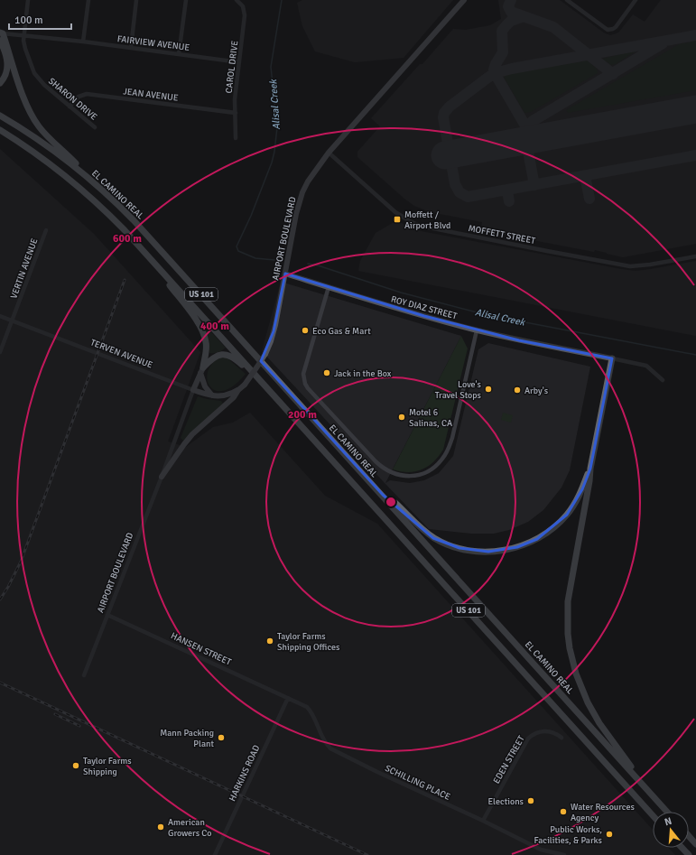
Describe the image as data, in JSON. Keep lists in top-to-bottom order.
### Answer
{
  "streets": {
    "highway": ["EL CAMINO REAL", "US 101"],
    "main road": ["AIRPORT BOULEVARD", "ROY DIAZ STREET", "TERVEN AVENUE"],
    "street": [
      "FAIRVIEW AVENUE",
      "CAROL DRIVE",
      "JEAN AVENUE",
      "SHARON DRIVE",
      "MOFFETT STREET",
      "VERTIN AVENUE",
      "HANSEN STREET",
      "EDEN STREET",
      "HARKINS ROAD",
      "SCHILLING PLACE"
    ]
  },
  "crossings": [
    ["FAIRVIEW AVENUE", "CAROL DRIVE"],
    ["FAIRVIEW AVENUE", "SHARON DRIVE"],
    ["CAROL DRIVE", "JEAN AVENUE"],
    ["JEAN AVENUE", "SHARON DRIVE"],
    ["MOFFETT STREET", "AIRPORT BOULEVARD"],
    ["AIRPORT BOULEVARD", "ROY DIAZ STREET"],
    ["AIRPORT BOULEVARD", "TERVEN AVENUE"],
    ["AIRPORT BOULEVARD", "HANSEN STREET"],
    ["VERTIN AVENUE", "TERVEN AVENUE"],
    ["HANSEN STREET", "HARKINS ROAD"],
    ["HANSEN STREET", "SCHILLING PLACE"],
    ["EDEN STREET", "SCHILLING PLACE"],
    ["HARKINS ROAD", "SCHILLING PLACE"]
  ],
  "water": ["Alisal Creek"],
  "places": {
    "transit": ["Moffett / Airport Blvd"],
    "other": [
      "Eco Gas & Mart",
      "Jack in the Box",
      "Love's Travel Stops",
      "Arby's",
      "Motel 6 Salinas, CA",
      "Taylor Farms Shipping Offices",
      "Mann Packing Plant",
      "Taylor Farms Shipping",
      "Elections",
      "Water Resources Agency",
      "American Growers Co",
      "Public Works, Facilities, & Parks"
    ]
  },
  "scale_bar": "100 m",
  "north": "top",
  "rings": ["600 m", "400 m", "200 m"]
}
